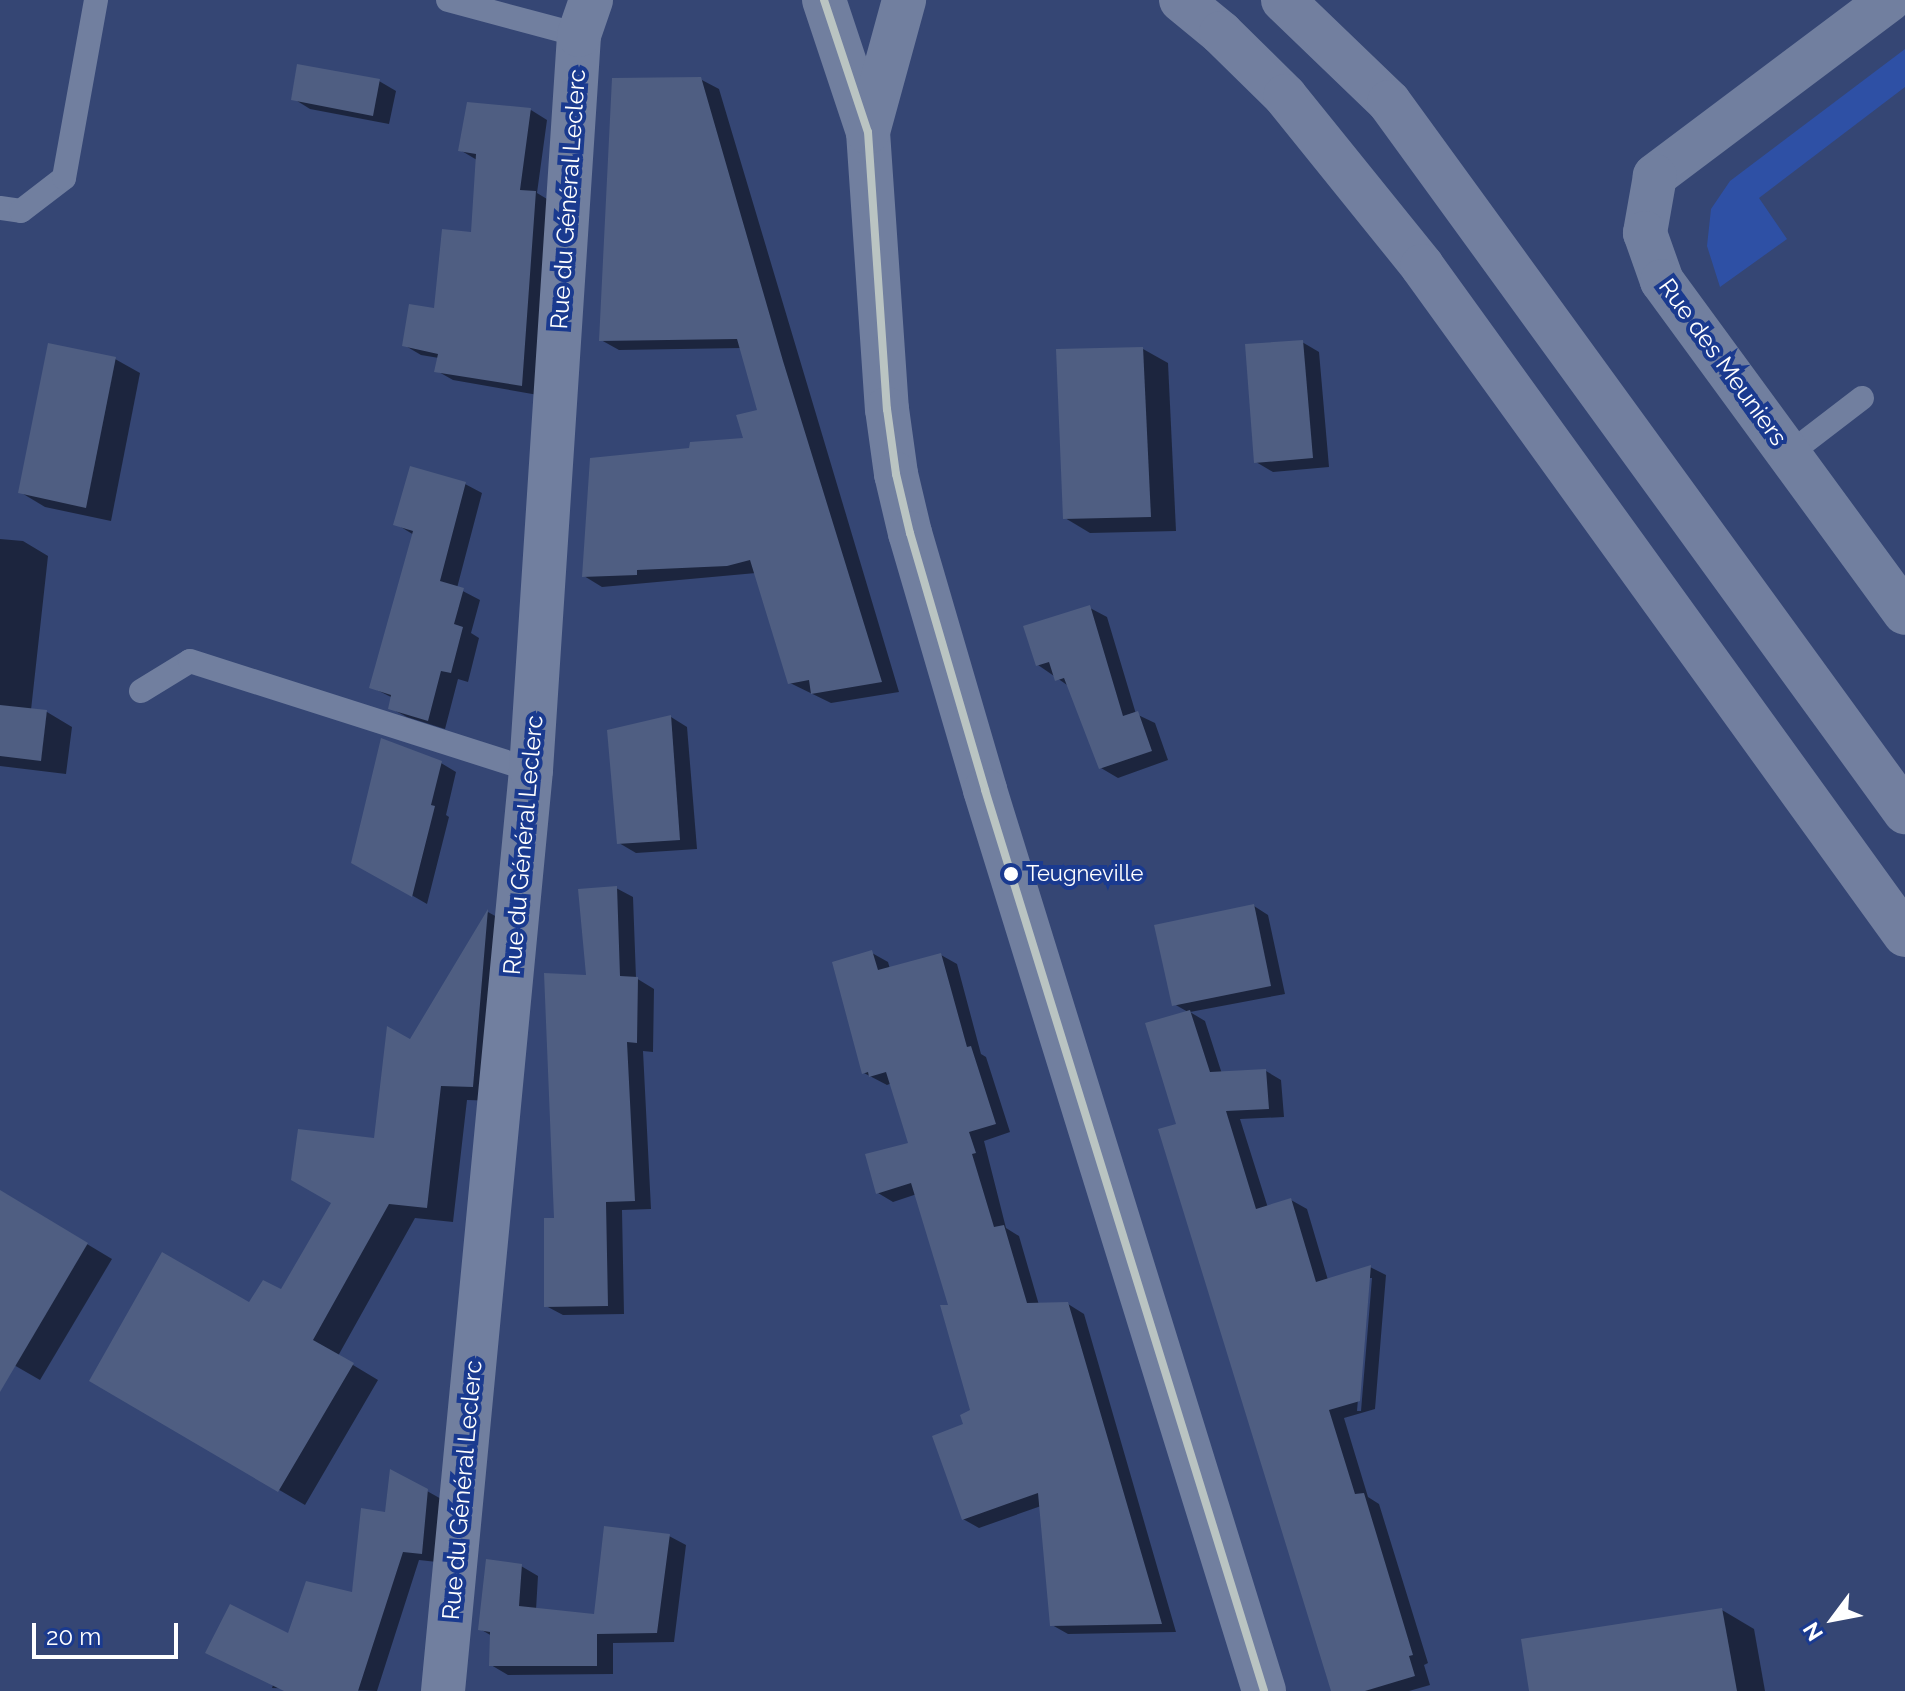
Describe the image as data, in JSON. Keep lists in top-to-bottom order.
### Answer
{
  "streets": {
    "street": ["Rue du Général Leclerc", "Rue des Meuniers"]
  },
  "places": ["Teugneville"],
  "scale_bar": "20 m",
  "north": "bottom left"
}
